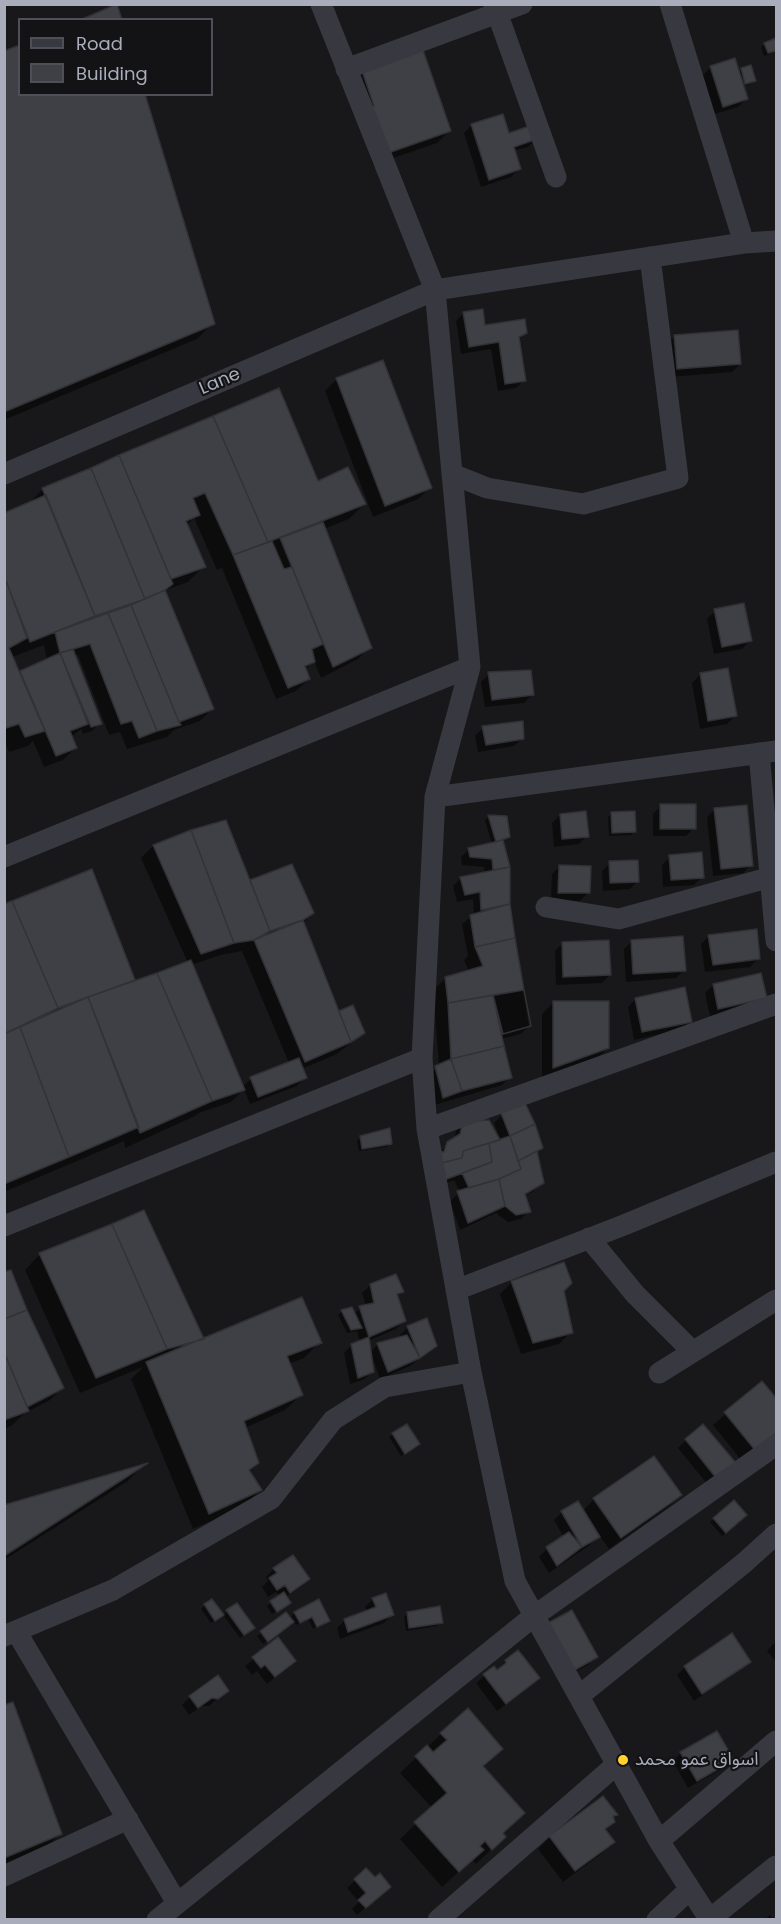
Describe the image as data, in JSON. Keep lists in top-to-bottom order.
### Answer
{
  "streets": {
    "street": ["Lane"]
  },
  "places": ["اسواق عمو محمد"],
  "legend": ["Road", "Building"]
}
